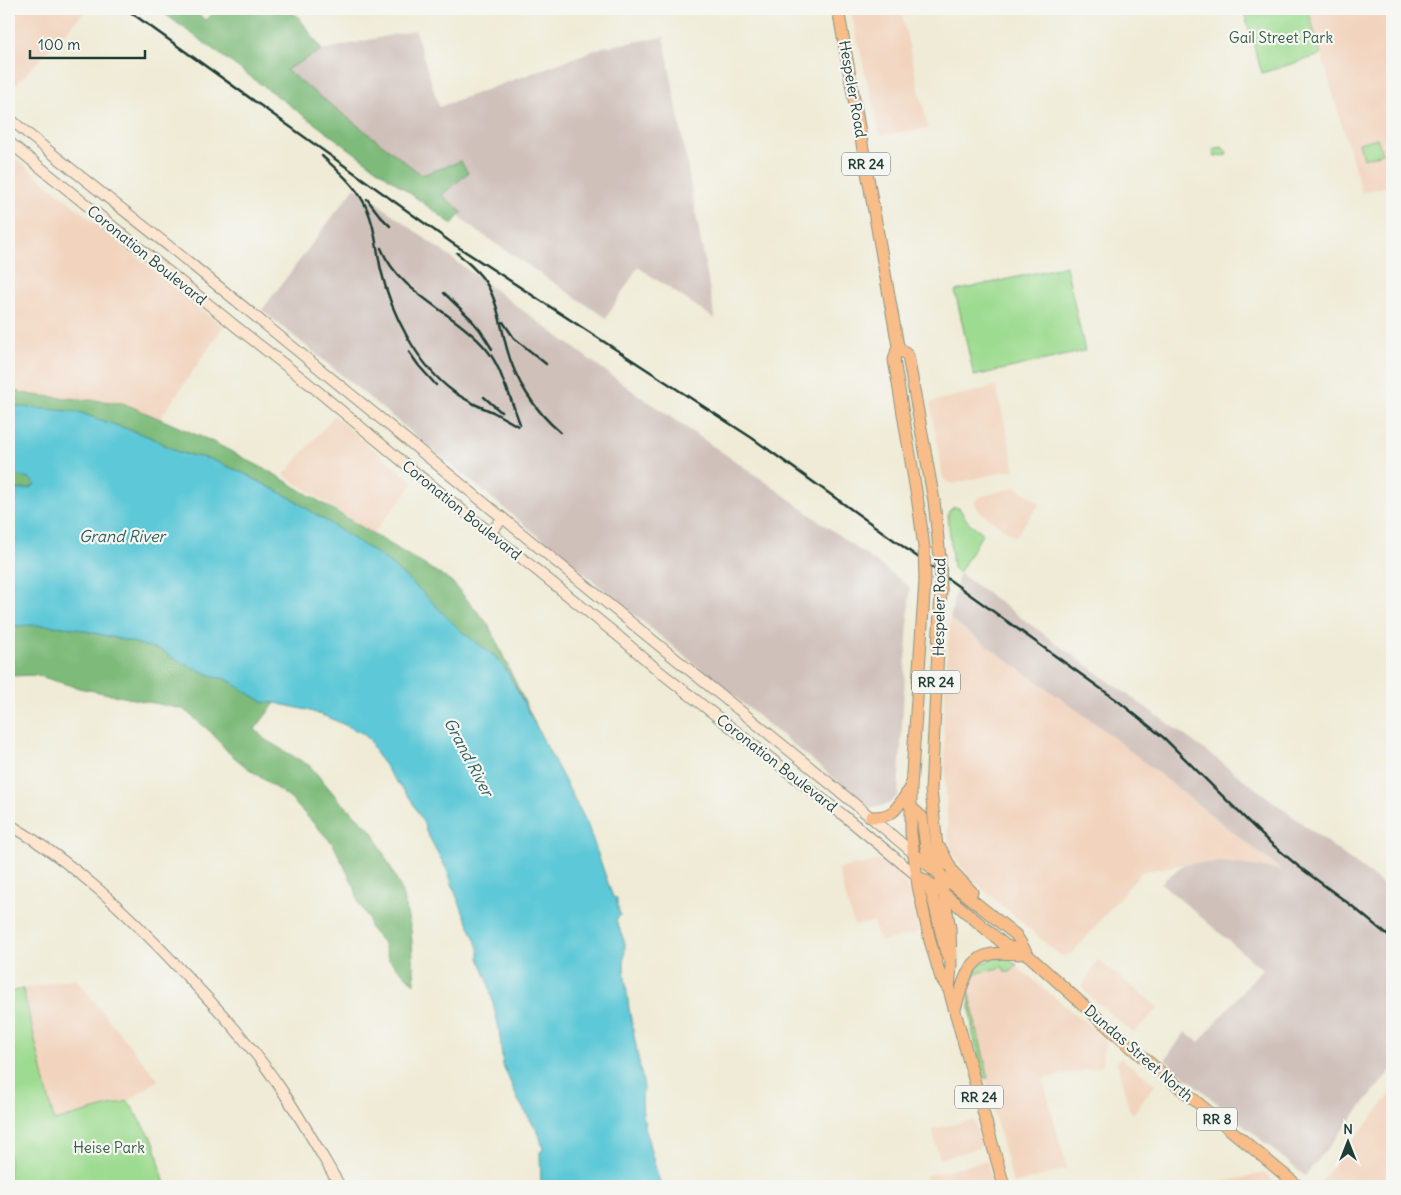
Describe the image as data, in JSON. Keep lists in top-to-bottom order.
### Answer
{
  "streets": {
    "main road": [
      "Hespeler Road",
      "RR 24",
      "Coronation Boulevard",
      "Dundas Street North",
      "RR 8"
    ]
  },
  "crossings": [
    ["Hespeler Road", "RR 24"],
    ["Hespeler Road", "Coronation Boulevard"],
    ["Hespeler Road", "Dundas Street North"],
    ["RR 24", "Coronation Boulevard"],
    ["RR 24", "Dundas Street North"],
    ["Coronation Boulevard", "Dundas Street North"]
  ],
  "water": ["Grand River"],
  "parks": ["Gail Street Park", "Heise Park"],
  "scale_bar": "100 m",
  "north": "top"
}
